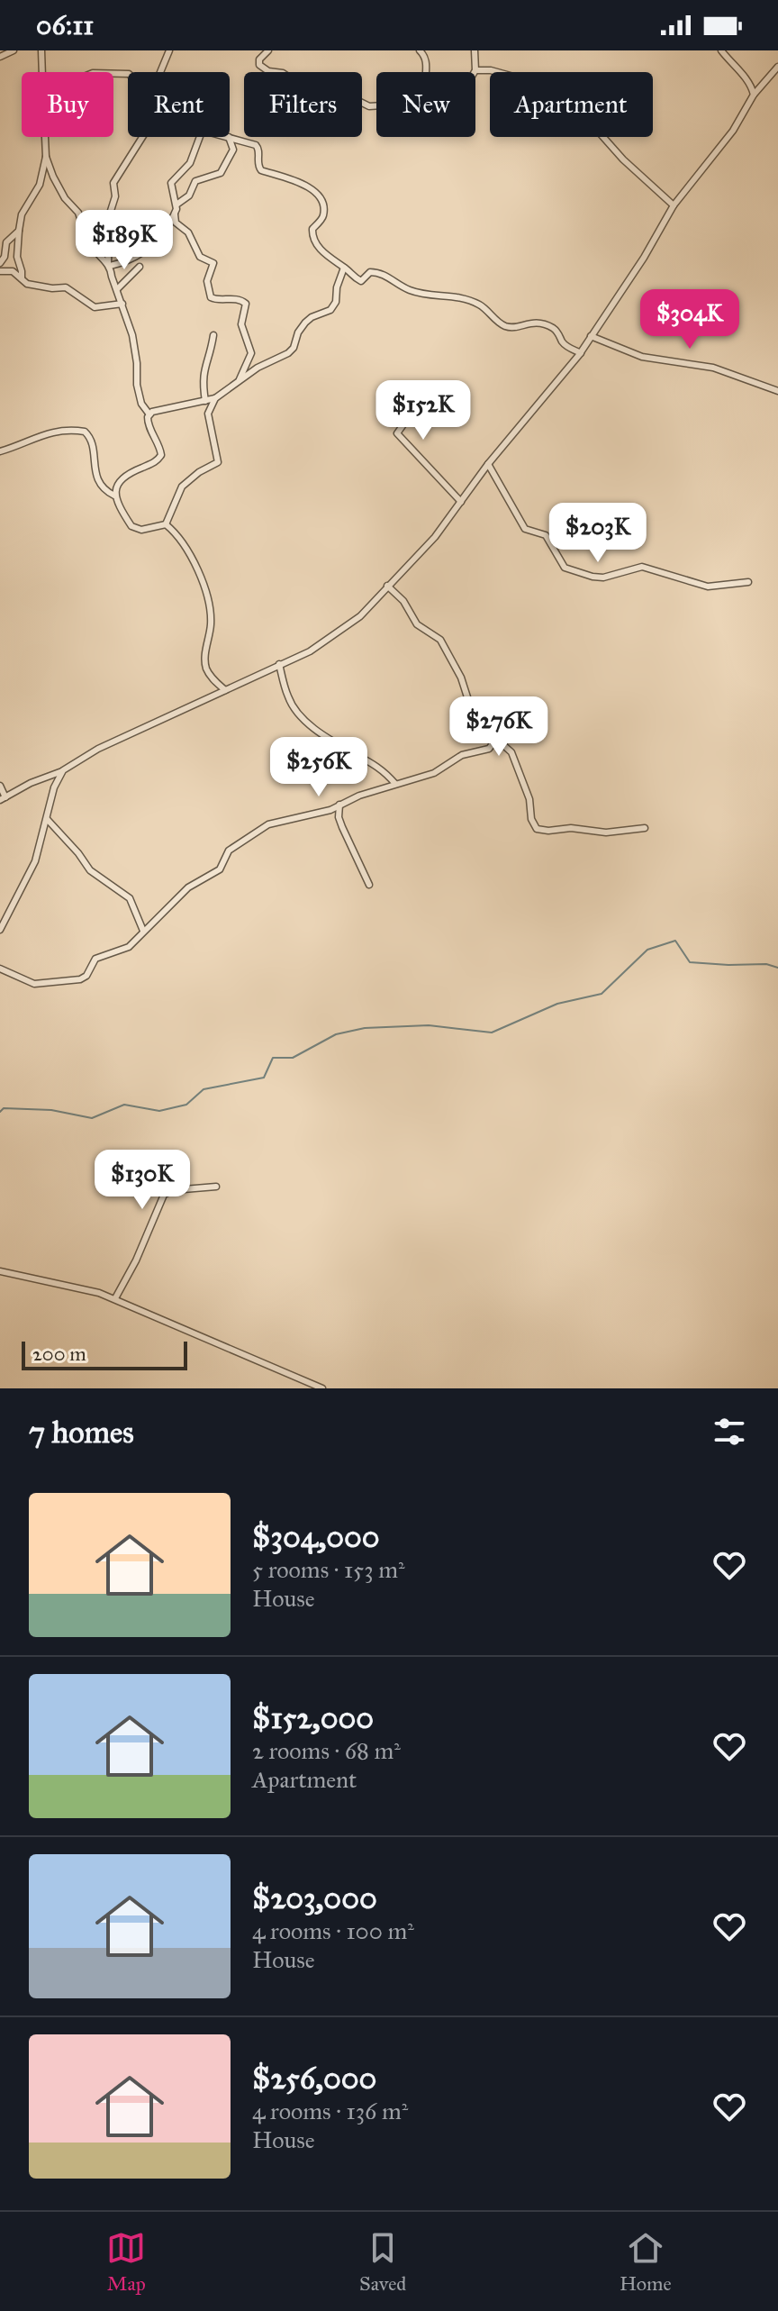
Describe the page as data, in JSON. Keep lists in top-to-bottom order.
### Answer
{
  "scale_bar": "200 m",
  "page": {
    "status": "06:11",
    "chip": [
      "Buy",
      "Rent",
      "Filters",
      "New",
      "Apartment"
    ],
    "price": [
      "$189K",
      "$304K",
      "$152K",
      "$203K",
      "$276K",
      "$256K",
      "$130K"
    ],
    "scale": "200 m",
    "heading": "7 homes",
    "list": [
      {
        "name": "$304,000",
        "note": "5 rooms · 153 m² · House"
      },
      {
        "name": "$152,000",
        "note": "2 rooms · 68 m² · Apartment"
      },
      {
        "name": "$203,000",
        "note": "4 rooms · 100 m² · House"
      },
      {
        "name": "$256,000",
        "note": "4 rooms · 136 m² · House"
      }
    ],
    "tabs": ["Map", "Saved", "Home"]
  }
}
